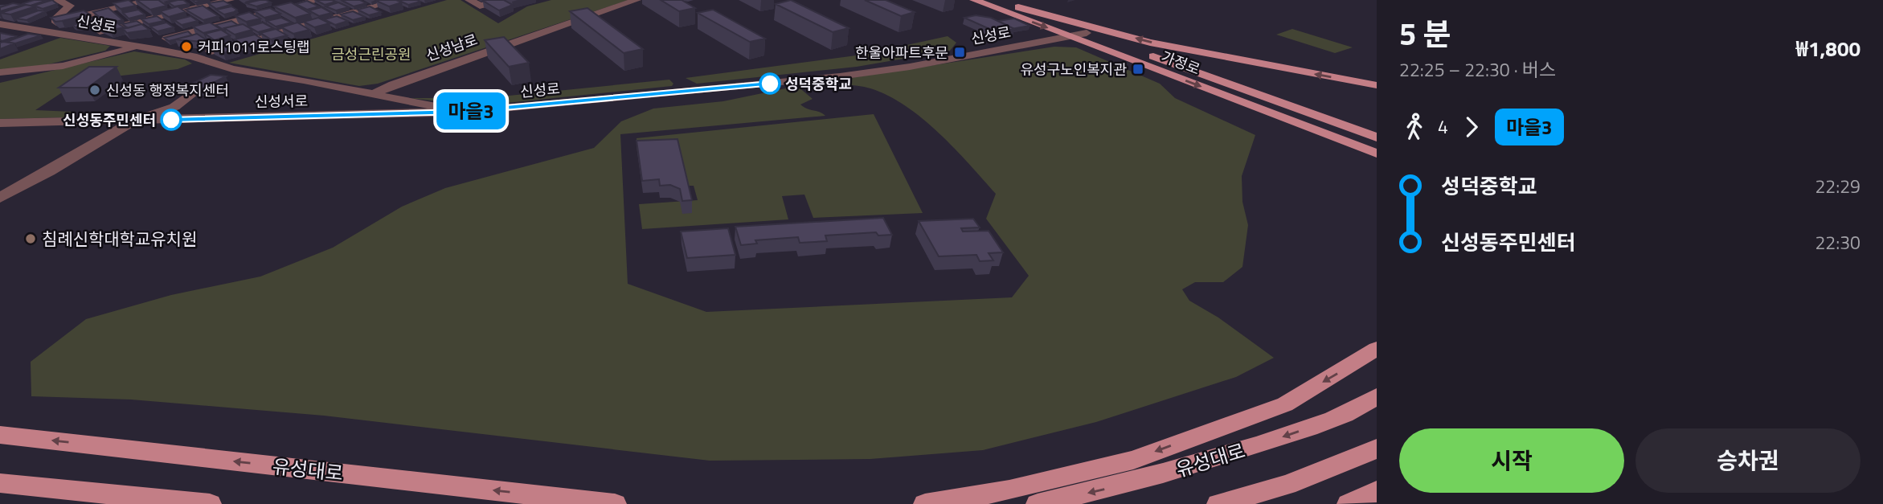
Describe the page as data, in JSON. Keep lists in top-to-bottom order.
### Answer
{
  "streets": {
    "main road": ["가정로", "유성대로"],
    "street": ["신성로", "신성남로", "신성서로"]
  },
  "crossings": [
    ["신성로", "신성남로"],
    ["신성로", "가정로"],
    ["신성로", "신성서로"]
  ],
  "parks": ["금성근린공원"],
  "places": {
    "other": [
      "커피1011로스팅랩",
      "성덕중학교",
      "신성동 행정복지센터",
      "신성동주민센터",
      "침례신학대학교유치원"
    ],
    "transit": ["한울아파트후문", "유성구노인복지관"]
  },
  "lines": ["bus line 마을3"],
  "page": {
    "on_map": "마을3",
    "heading": ["5 분", "22:25 – 22:30 · 버스", "₩1,800"],
    "legs": ["4", "마을3"],
    "list": [
      {
        "name": "성덕중학교",
        "value": "22:29"
      },
      {
        "name": "신성동주민센터",
        "value": "22:30"
      }
    ],
    "buttons": ["시작", "승차권"]
  }
}
